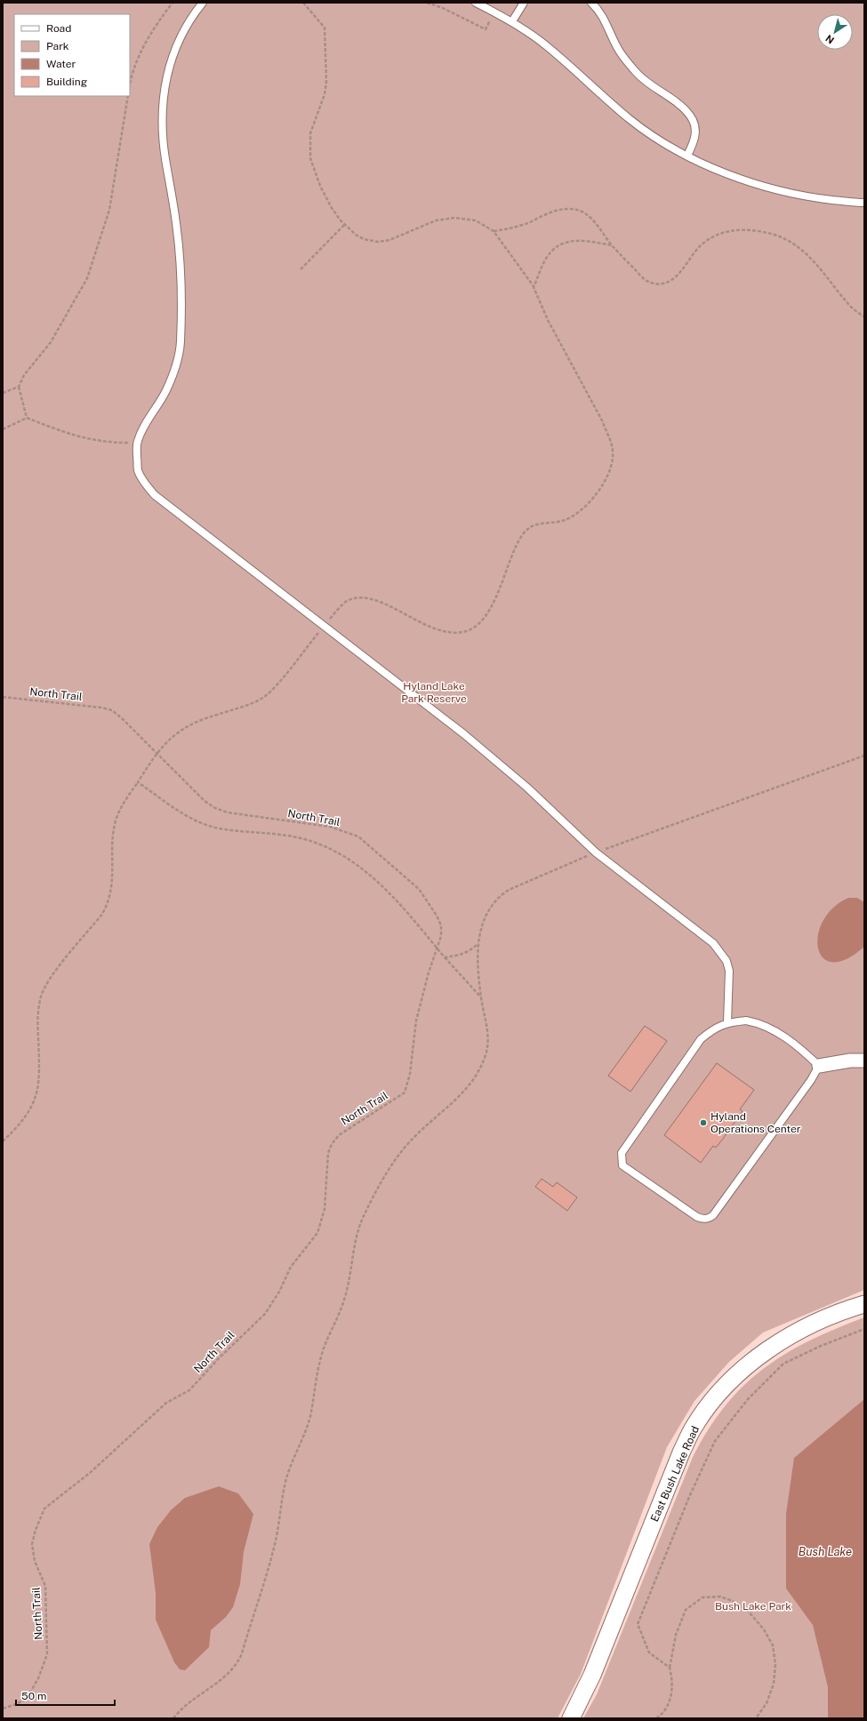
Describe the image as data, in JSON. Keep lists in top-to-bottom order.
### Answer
{
  "streets": {
    "street": ["East Bush Lake Road"],
    "path": ["North Trail"]
  },
  "water": ["Bush Lake"],
  "parks": ["Hyland Lake Park Reserve", "Bush Lake Park"],
  "places": ["Hyland Operations Center"],
  "legend": [
    "Road",
    "Park",
    "Water",
    "Building"
  ],
  "scale_bar": "50 m",
  "north": "bottom left"
}
